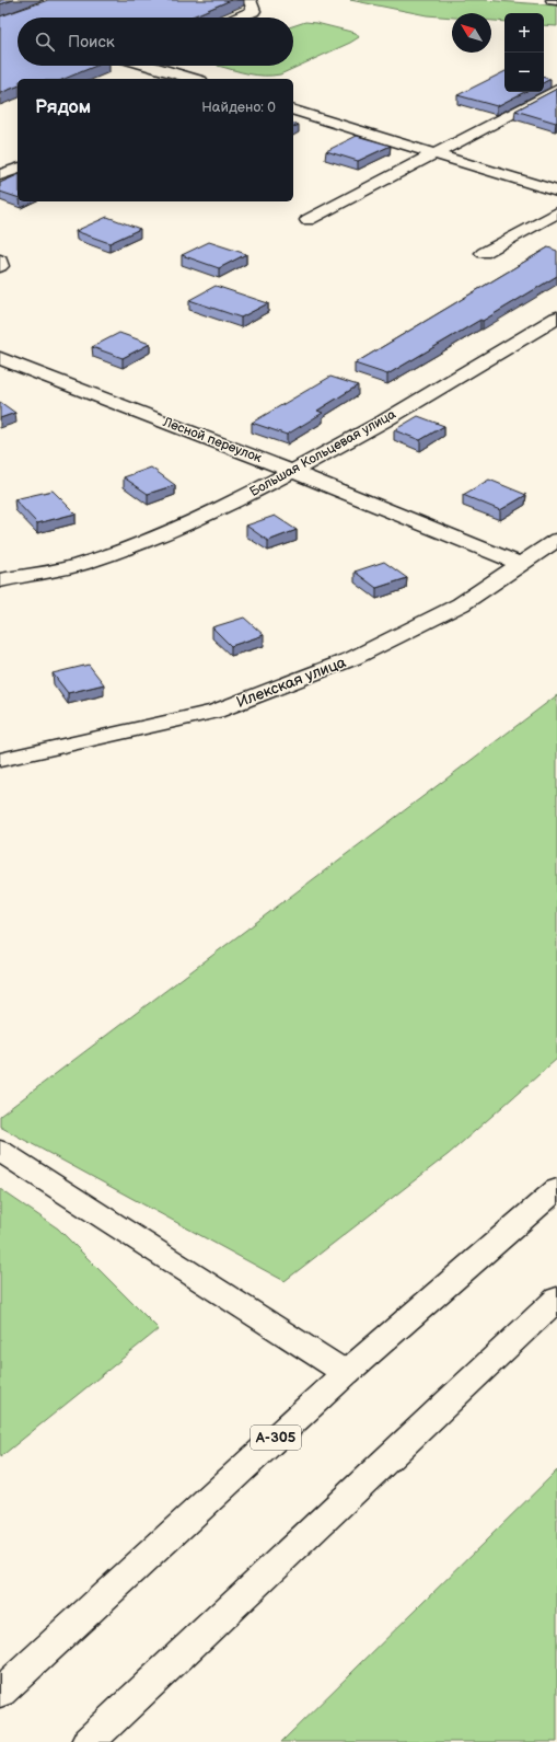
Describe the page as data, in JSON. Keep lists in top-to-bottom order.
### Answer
{
  "streets": {
    "main road": [
      "Лесной переулок",
      "Большая Кольцевая улица",
      "Илекская улица",
      "А-305"
    ]
  },
  "crossings": [
    ["Лесной переулок", "Большая Кольцевая улица"],
    ["Лесной переулок", "Илекская улица"]
  ],
  "north": "top left",
  "page": {
    "map_buttons": ["+", "−"],
    "search": "Поиск",
    "heading": ["Рядом", "Найдено: 0"]
  }
}
